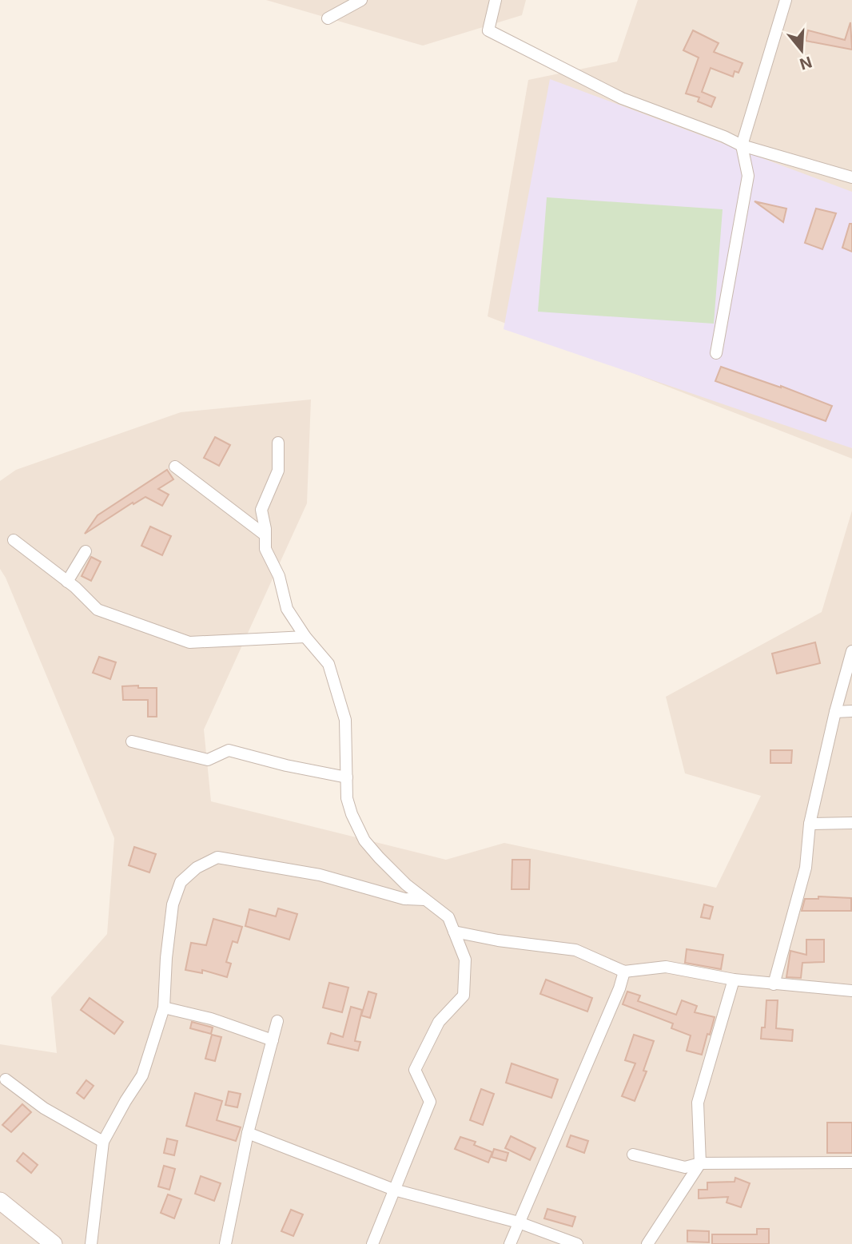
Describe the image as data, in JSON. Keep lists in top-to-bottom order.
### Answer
{
  "north": "bottom"
}
